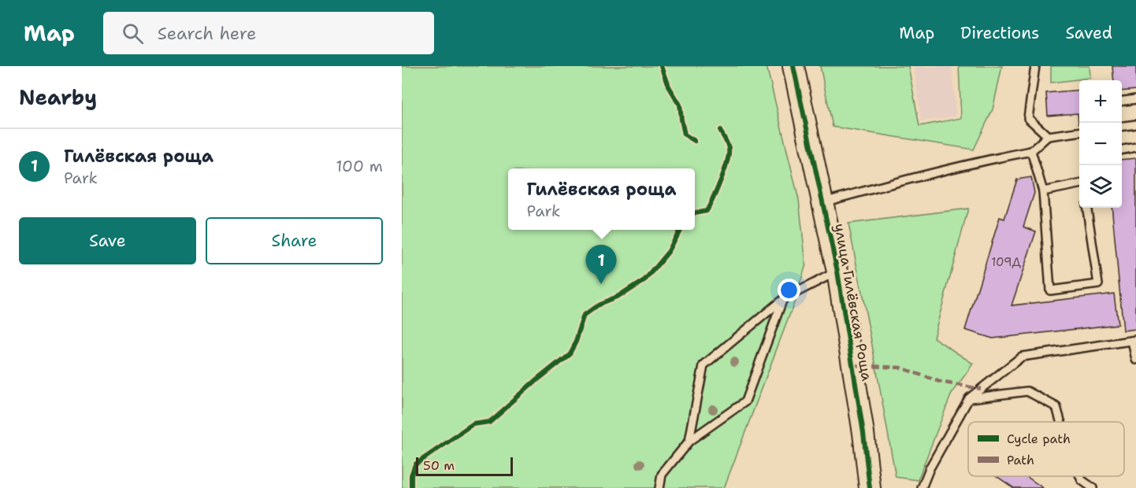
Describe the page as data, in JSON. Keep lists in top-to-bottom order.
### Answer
{
  "streets": {
    "street": ["улица Гилёвская Роща"]
  },
  "house_numbers": ["109Д"],
  "legend": ["Cycle path", "Path"],
  "scale_bar": "50 m",
  "page": {
    "header": "Map",
    "search": "Search here",
    "nav": ["Map", "Directions", "Saved"],
    "heading": "Nearby",
    "map_buttons": ["+", "−"],
    "list": [
      {
        "mark": "1",
        "name": "Гилёвская роща",
        "note": "Park",
        "value": "100 m"
      }
    ],
    "popup": ["Гилёвская роща", "Park"],
    "buttons": ["Save", "Share"],
    "pins": "1",
    "scale": "50 m"
  }
}
